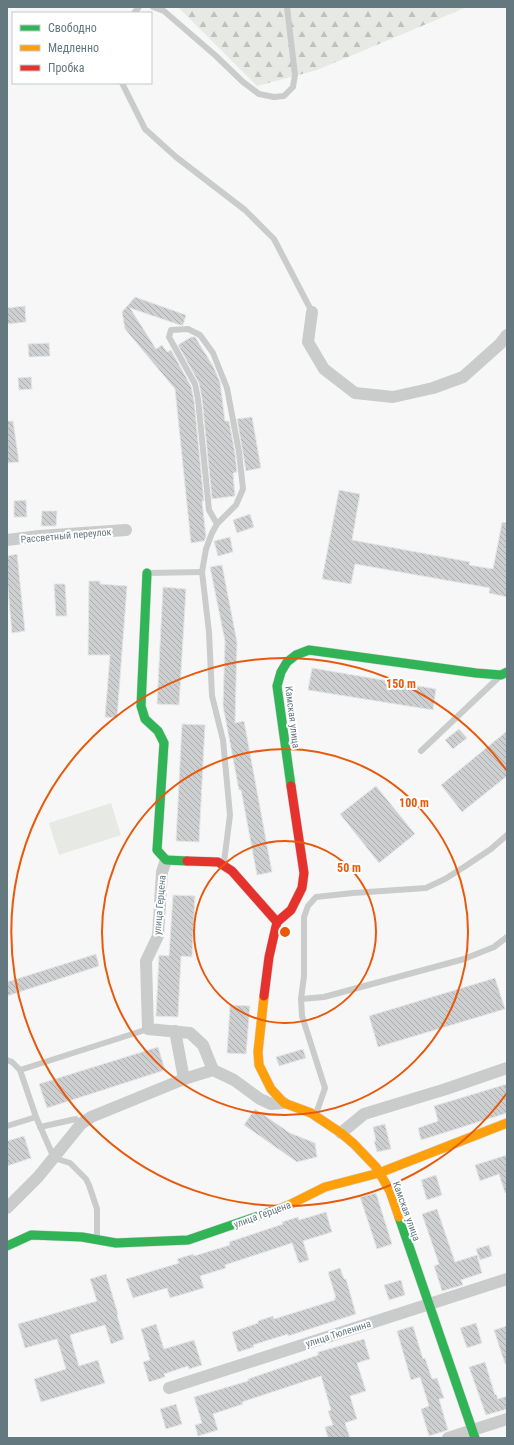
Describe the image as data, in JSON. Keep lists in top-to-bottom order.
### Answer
{
  "streets": {
    "street": [
      "Рассветный переулок",
      "Камская улица",
      "улица Герцена",
      "улица Тюленина"
    ]
  },
  "crossings": [
    ["Камская улица", "улица Герцена"],
    ["Камская улица", "улица Тюленина"]
  ],
  "legend": ["Свободно", "Медленно", "Пробка"],
  "rings": ["150 m", "100 m", "50 m"]
}
